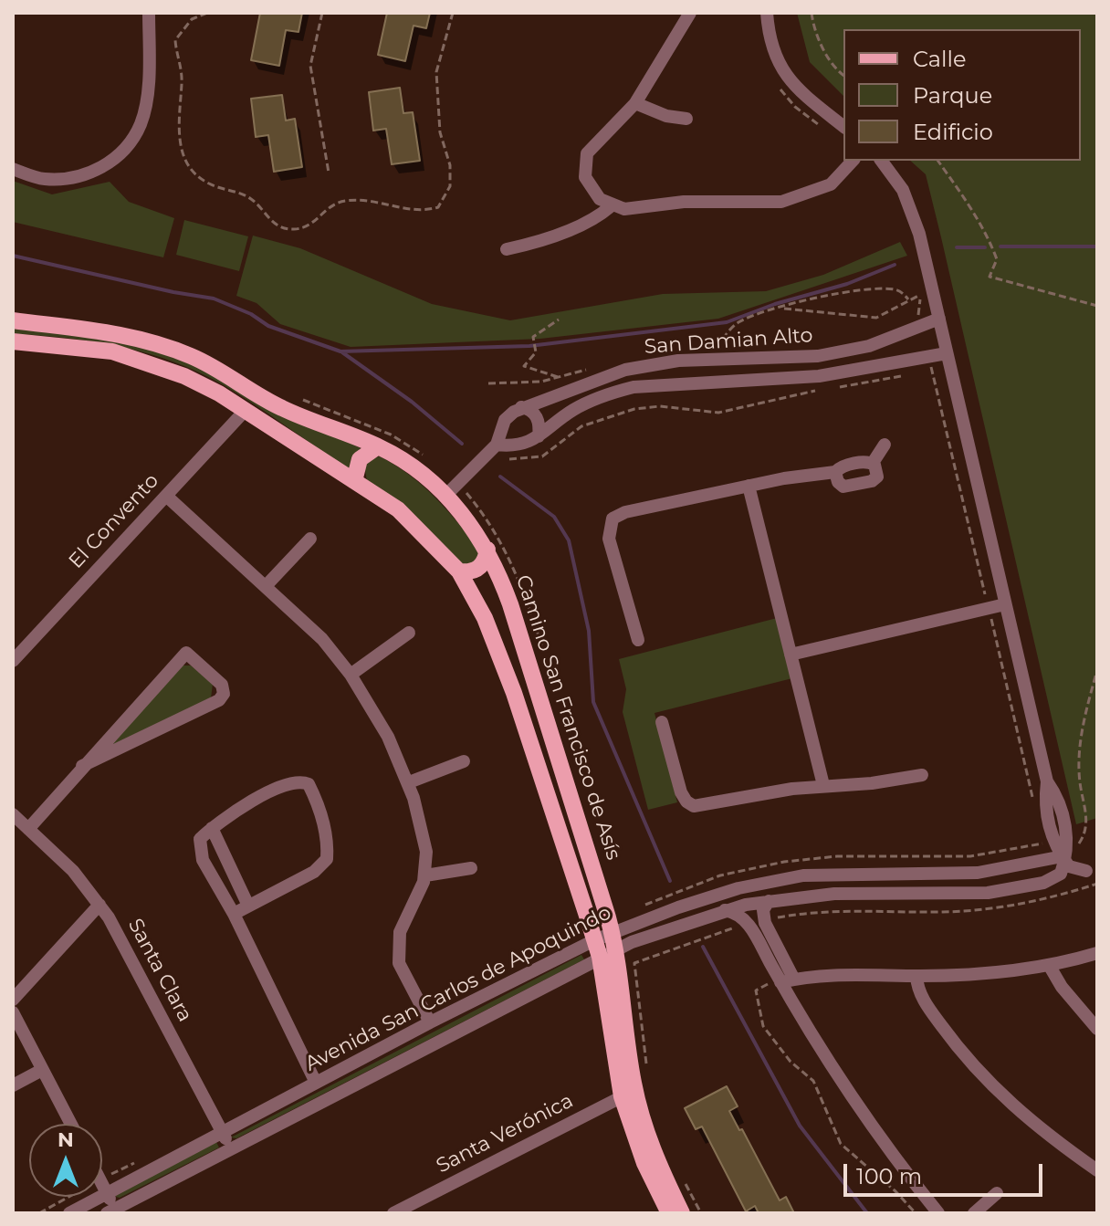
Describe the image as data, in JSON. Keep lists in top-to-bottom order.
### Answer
{
  "streets": {
    "main road": ["Camino San Francisco de Asís"],
    "street": [
      "San Damian Alto",
      "El Convento",
      "Santa Clara",
      "Avenida San Carlos de Apoquindo",
      "Santa Verónica"
    ]
  },
  "crossings": [
    ["El Convento", "Camino San Francisco de Asís"],
    ["Camino San Francisco de Asís", "Avenida San Carlos de Apoquindo"],
    ["Camino San Francisco de Asís", "Santa Verónica"],
    ["Santa Clara", "Avenida San Carlos de Apoquindo"]
  ],
  "legend": ["Calle", "Parque", "Edificio"],
  "scale_bar": "100 m",
  "north": "top"
}
